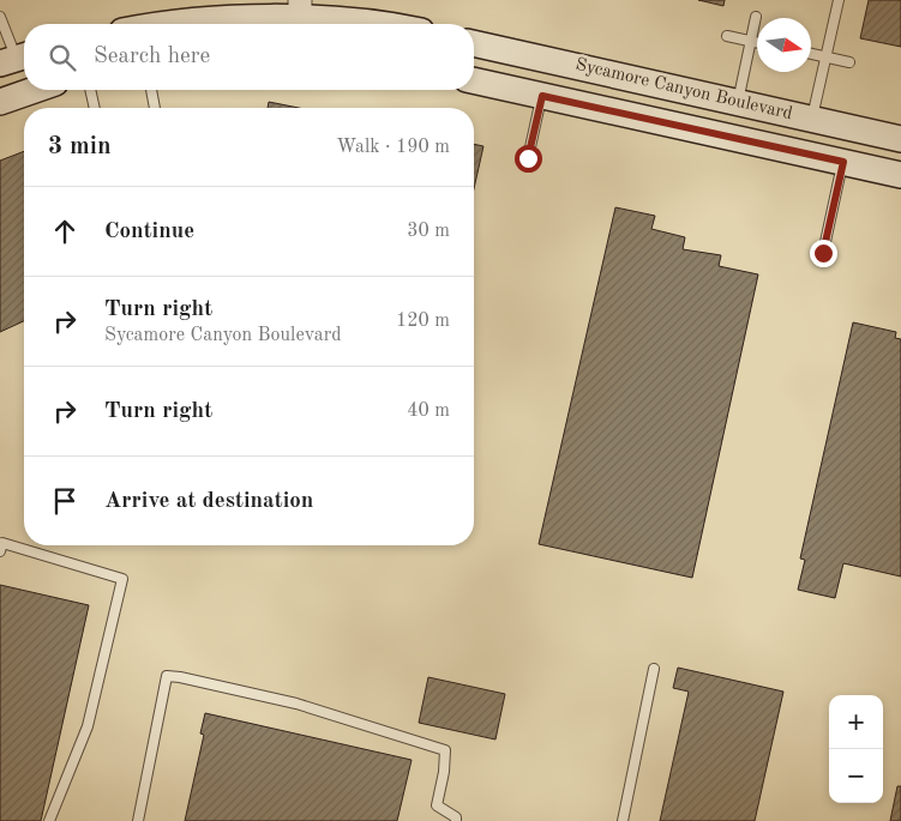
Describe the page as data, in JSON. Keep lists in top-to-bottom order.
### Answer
{
  "streets": {
    "main road": ["Sycamore Canyon Boulevard"]
  },
  "north": "right",
  "page": {
    "search": "Search here",
    "heading": ["3 min", "Walk · 190 m"],
    "list": [
      ["Continue", "30 m"],
      ["Turn right", "Sycamore Canyon Boulevard", "120 m"],
      ["Turn right", "40 m"],
      "Arrive at destination"
    ],
    "map_buttons": ["+", "−"]
  }
}
